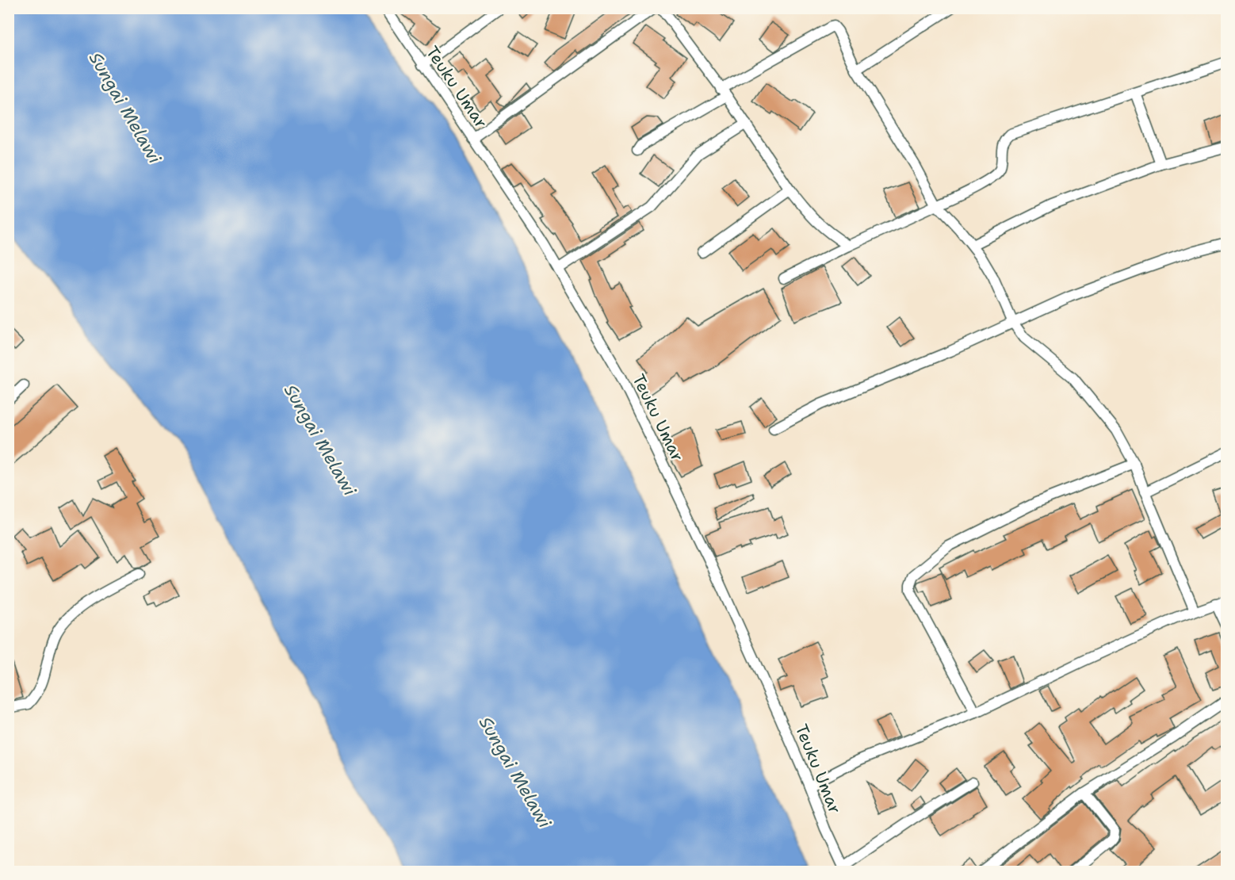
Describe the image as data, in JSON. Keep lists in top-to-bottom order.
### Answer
{
  "streets": {
    "street": ["Teuku Umar"]
  },
  "water": ["Sungai Melawi"]
}
